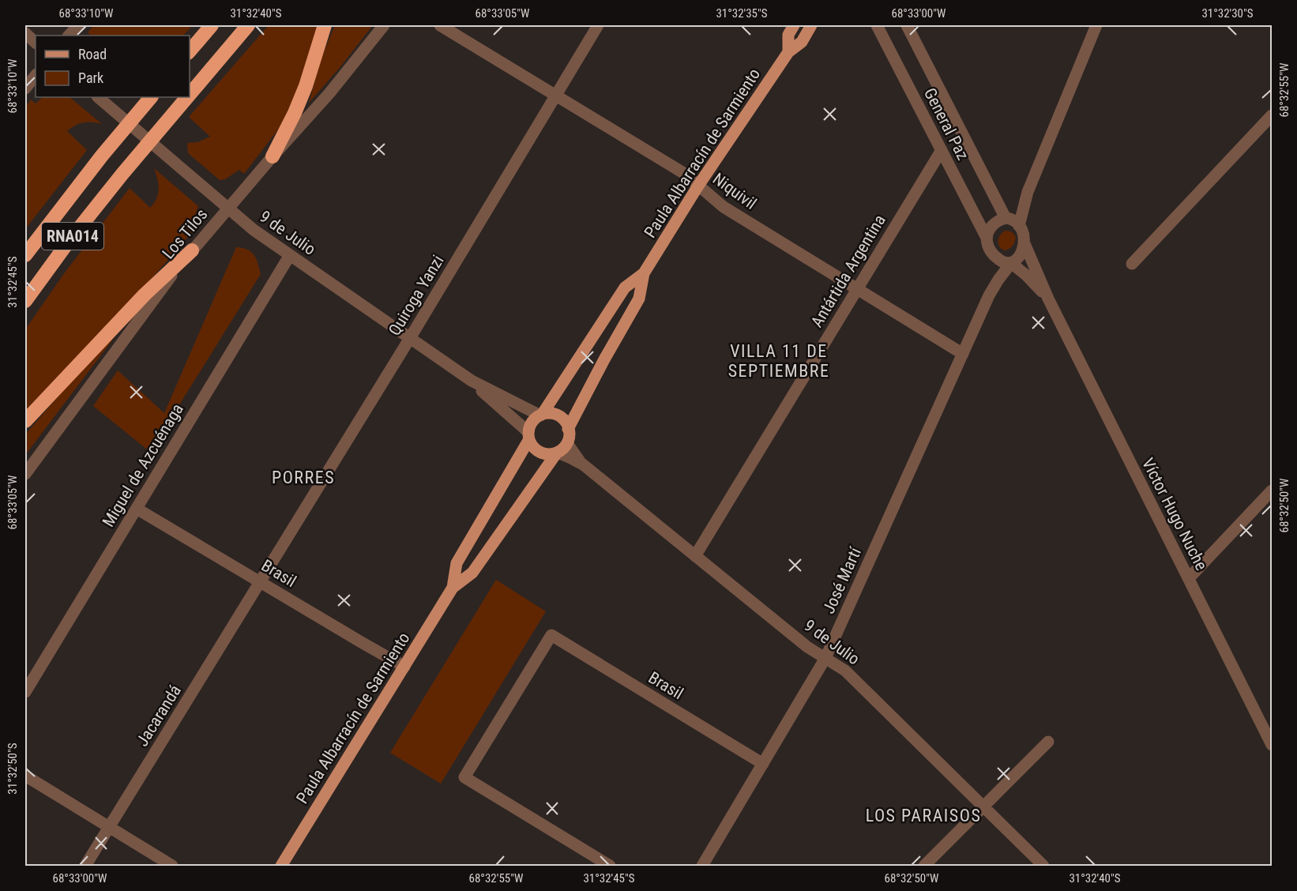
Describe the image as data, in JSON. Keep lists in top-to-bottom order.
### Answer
{
  "streets": {
    "highway": ["RNA014"],
    "main road": ["Paula Albarracín de Sarmiento"],
    "street": [
      "General Paz",
      "Niquivil",
      "9 de Julio",
      "Los Tilos",
      "Antártida Argentina",
      "Quiroga Yanzi",
      "Miguel de Azcuénaga",
      "Víctor Hugo Nuche",
      "Brasil",
      "José Martí",
      "Jacarandá"
    ]
  },
  "crossings": [
    ["General Paz", "Antártida Argentina"],
    ["General Paz", "Víctor Hugo Nuche"],
    ["General Paz", "José Martí"],
    ["Paula Albarracín de Sarmiento", "Niquivil"],
    ["Paula Albarracín de Sarmiento", "9 de Julio"],
    ["Paula Albarracín de Sarmiento", "Brasil"],
    ["Niquivil", "Antártida Argentina"],
    ["Niquivil", "Quiroga Yanzi"],
    ["Niquivil", "José Martí"],
    ["9 de Julio", "Los Tilos"],
    ["9 de Julio", "Antártida Argentina"],
    ["9 de Julio", "Quiroga Yanzi"],
    ["9 de Julio", "Miguel de Azcuénaga"],
    ["9 de Julio", "José Martí"],
    ["Quiroga Yanzi", "Brasil"],
    ["Quiroga Yanzi", "Jacarandá"],
    ["Miguel de Azcuénaga", "Brasil"],
    ["Víctor Hugo Nuche", "José Martí"],
    ["Brasil", "José Martí"],
    ["Brasil", "Jacarandá"]
  ],
  "districts": ["VILLA 11 DE SEPTIEMBRE", "PORRES", "LOS PARAISOS"],
  "legend": ["Road", "Park"],
  "coordinates": [
    "68°33'10\"W",
    "31°32'40\"S",
    "68°33'05\"W",
    "31°32'35\"S",
    "68°33'00\"W",
    "31°32'30\"S",
    "68°32'55\"W",
    "31°32'45\"S",
    "68°32'50\"W",
    "31°32'50\"S"
  ]
}
